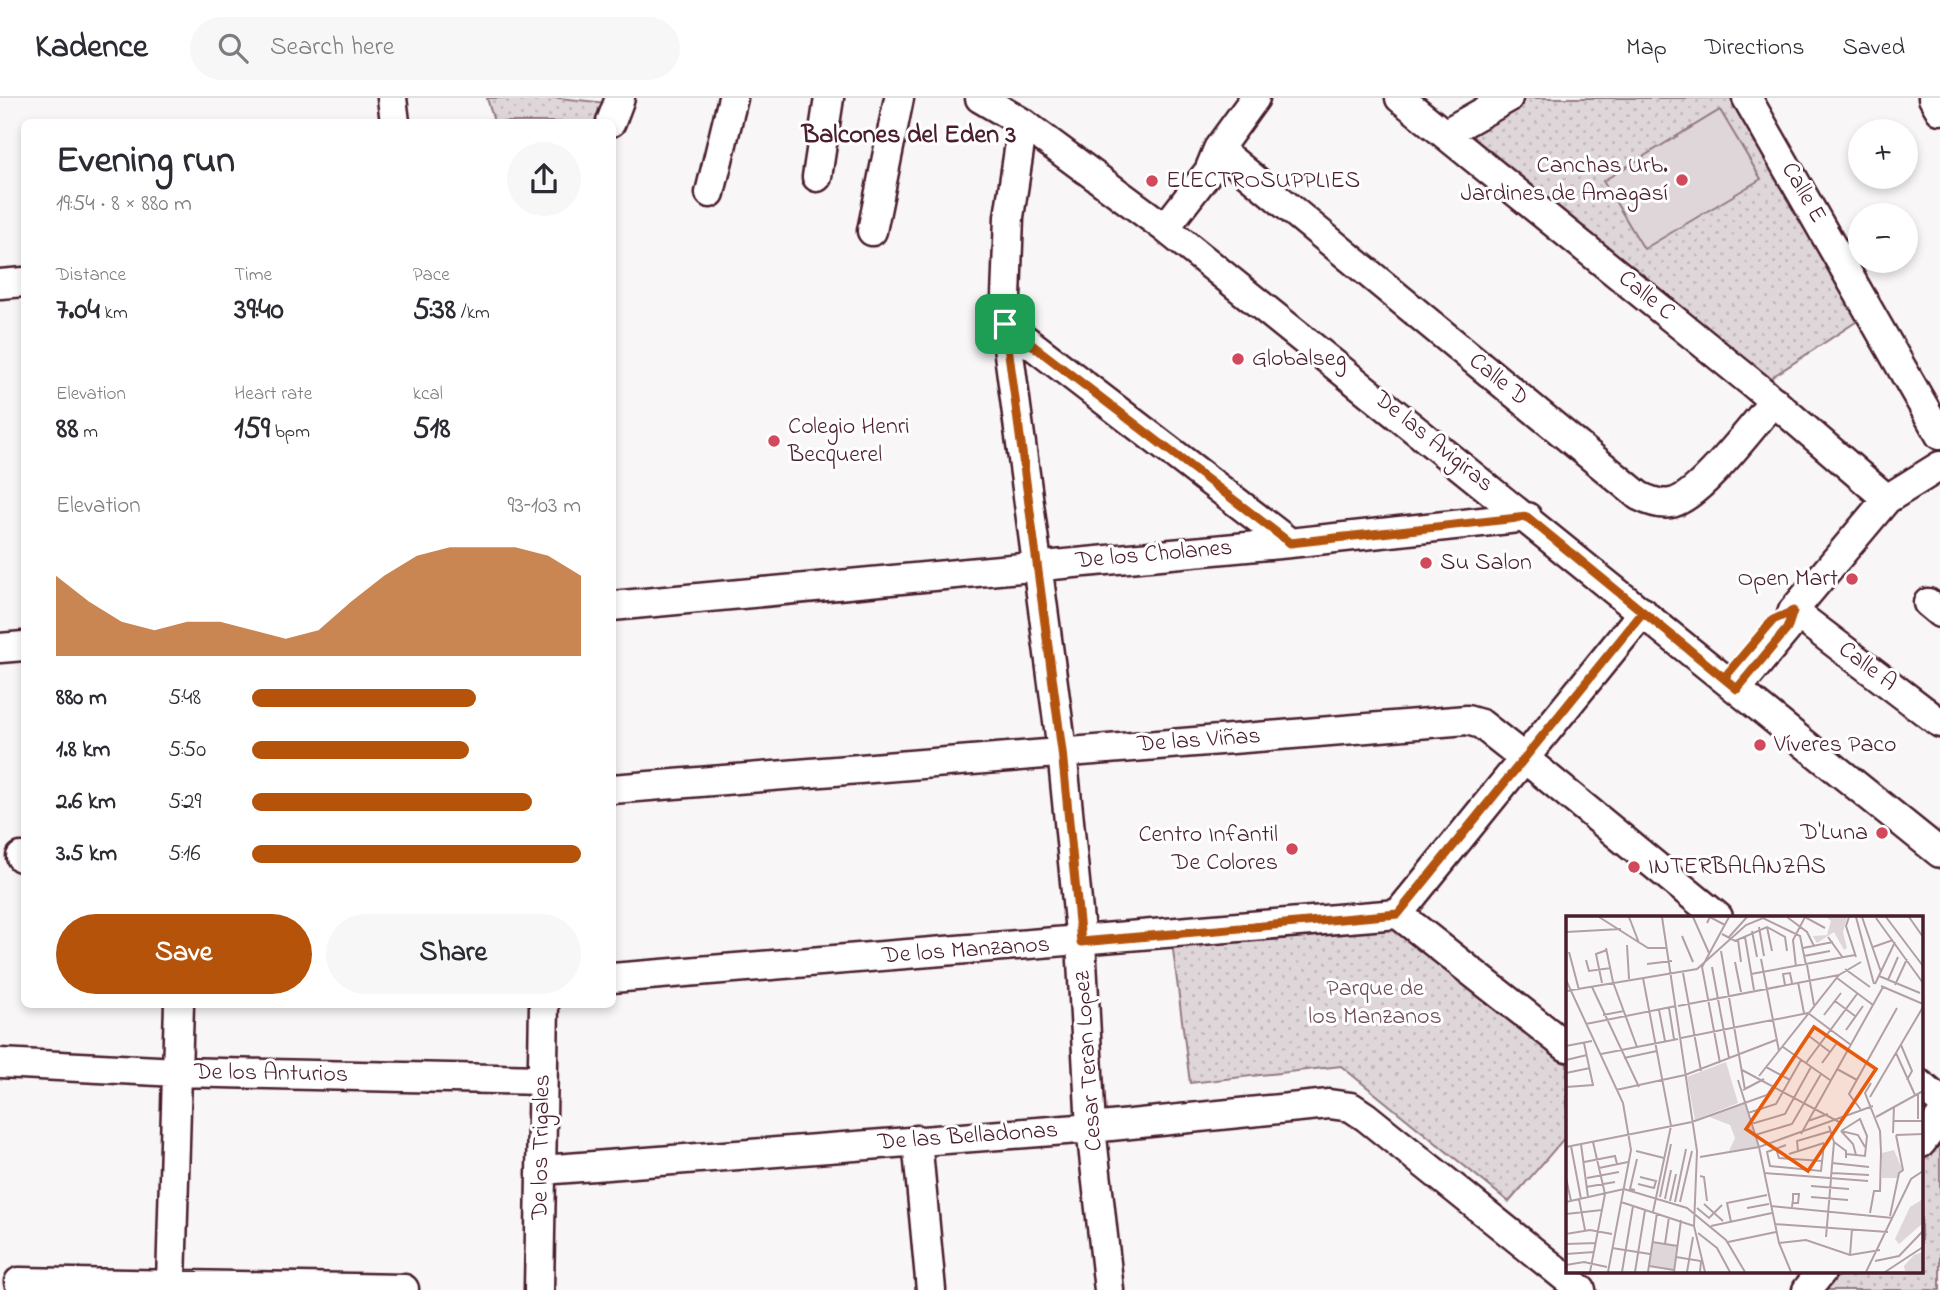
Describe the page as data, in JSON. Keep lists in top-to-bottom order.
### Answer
{
  "streets": {
    "street": [
      "Calle E",
      "Calle C",
      "Calle D",
      "De las Avigiras",
      "De los Cholanes",
      "Calle A",
      "De las Viñas",
      "De los Manzanos",
      "Cesar Teran Lopez",
      "De los Anturios",
      "De las Belladonas",
      "De los Trigales"
    ]
  },
  "crossings": [
    ["Calle C", "Calle D"],
    ["De las Avigiras", "De los Cholanes"],
    ["De las Avigiras", "Cesar Teran Lopez"],
    ["De los Cholanes", "Cesar Teran Lopez"],
    ["De las Viñas", "Cesar Teran Lopez"],
    ["De los Manzanos", "Cesar Teran Lopez"],
    ["Cesar Teran Lopez", "De las Belladonas"],
    ["De los Anturios", "De los Trigales"],
    ["De las Belladonas", "De los Trigales"]
  ],
  "districts": ["Balcones del Eden 3"],
  "parks": ["Parque de los Manzanos"],
  "places": [
    "Canchas Urb. Jardines de Amagasí",
    "ELECTROSUPPLIES",
    "Globalseg",
    "Colegio Henri Becquerel",
    "Su Salon",
    "Open Mart",
    "Víveres Paco",
    "D'Luna",
    "Centro Infantil De Colores",
    "INTERBALANZAS"
  ],
  "page": {
    "header": "Kadence",
    "search": "Search here",
    "nav": ["Map", "Directions", "Saved"],
    "map_buttons": ["+", "−"],
    "heading": ["Evening run", "19:54 · 8 × 880 m"],
    "stats": [
      ["Distance", "7.04 km"],
      ["Time", "39:40"],
      ["Pace", "5:38 /km"],
      ["Elevation", "88 m"],
      ["Heart rate", "159 bpm"],
      ["kcal", "518"]
    ],
    "chart": ["Elevation", "93–103 m"],
    "list": [
      {
        "name": "880 m",
        "note": "5:48"
      },
      {
        "name": "1.8 km",
        "note": "5:50"
      },
      {
        "name": "2.6 km",
        "note": "5:29"
      },
      {
        "name": "3.5 km",
        "note": "5:16"
      }
    ],
    "buttons": ["Save", "Share"]
  }
}
